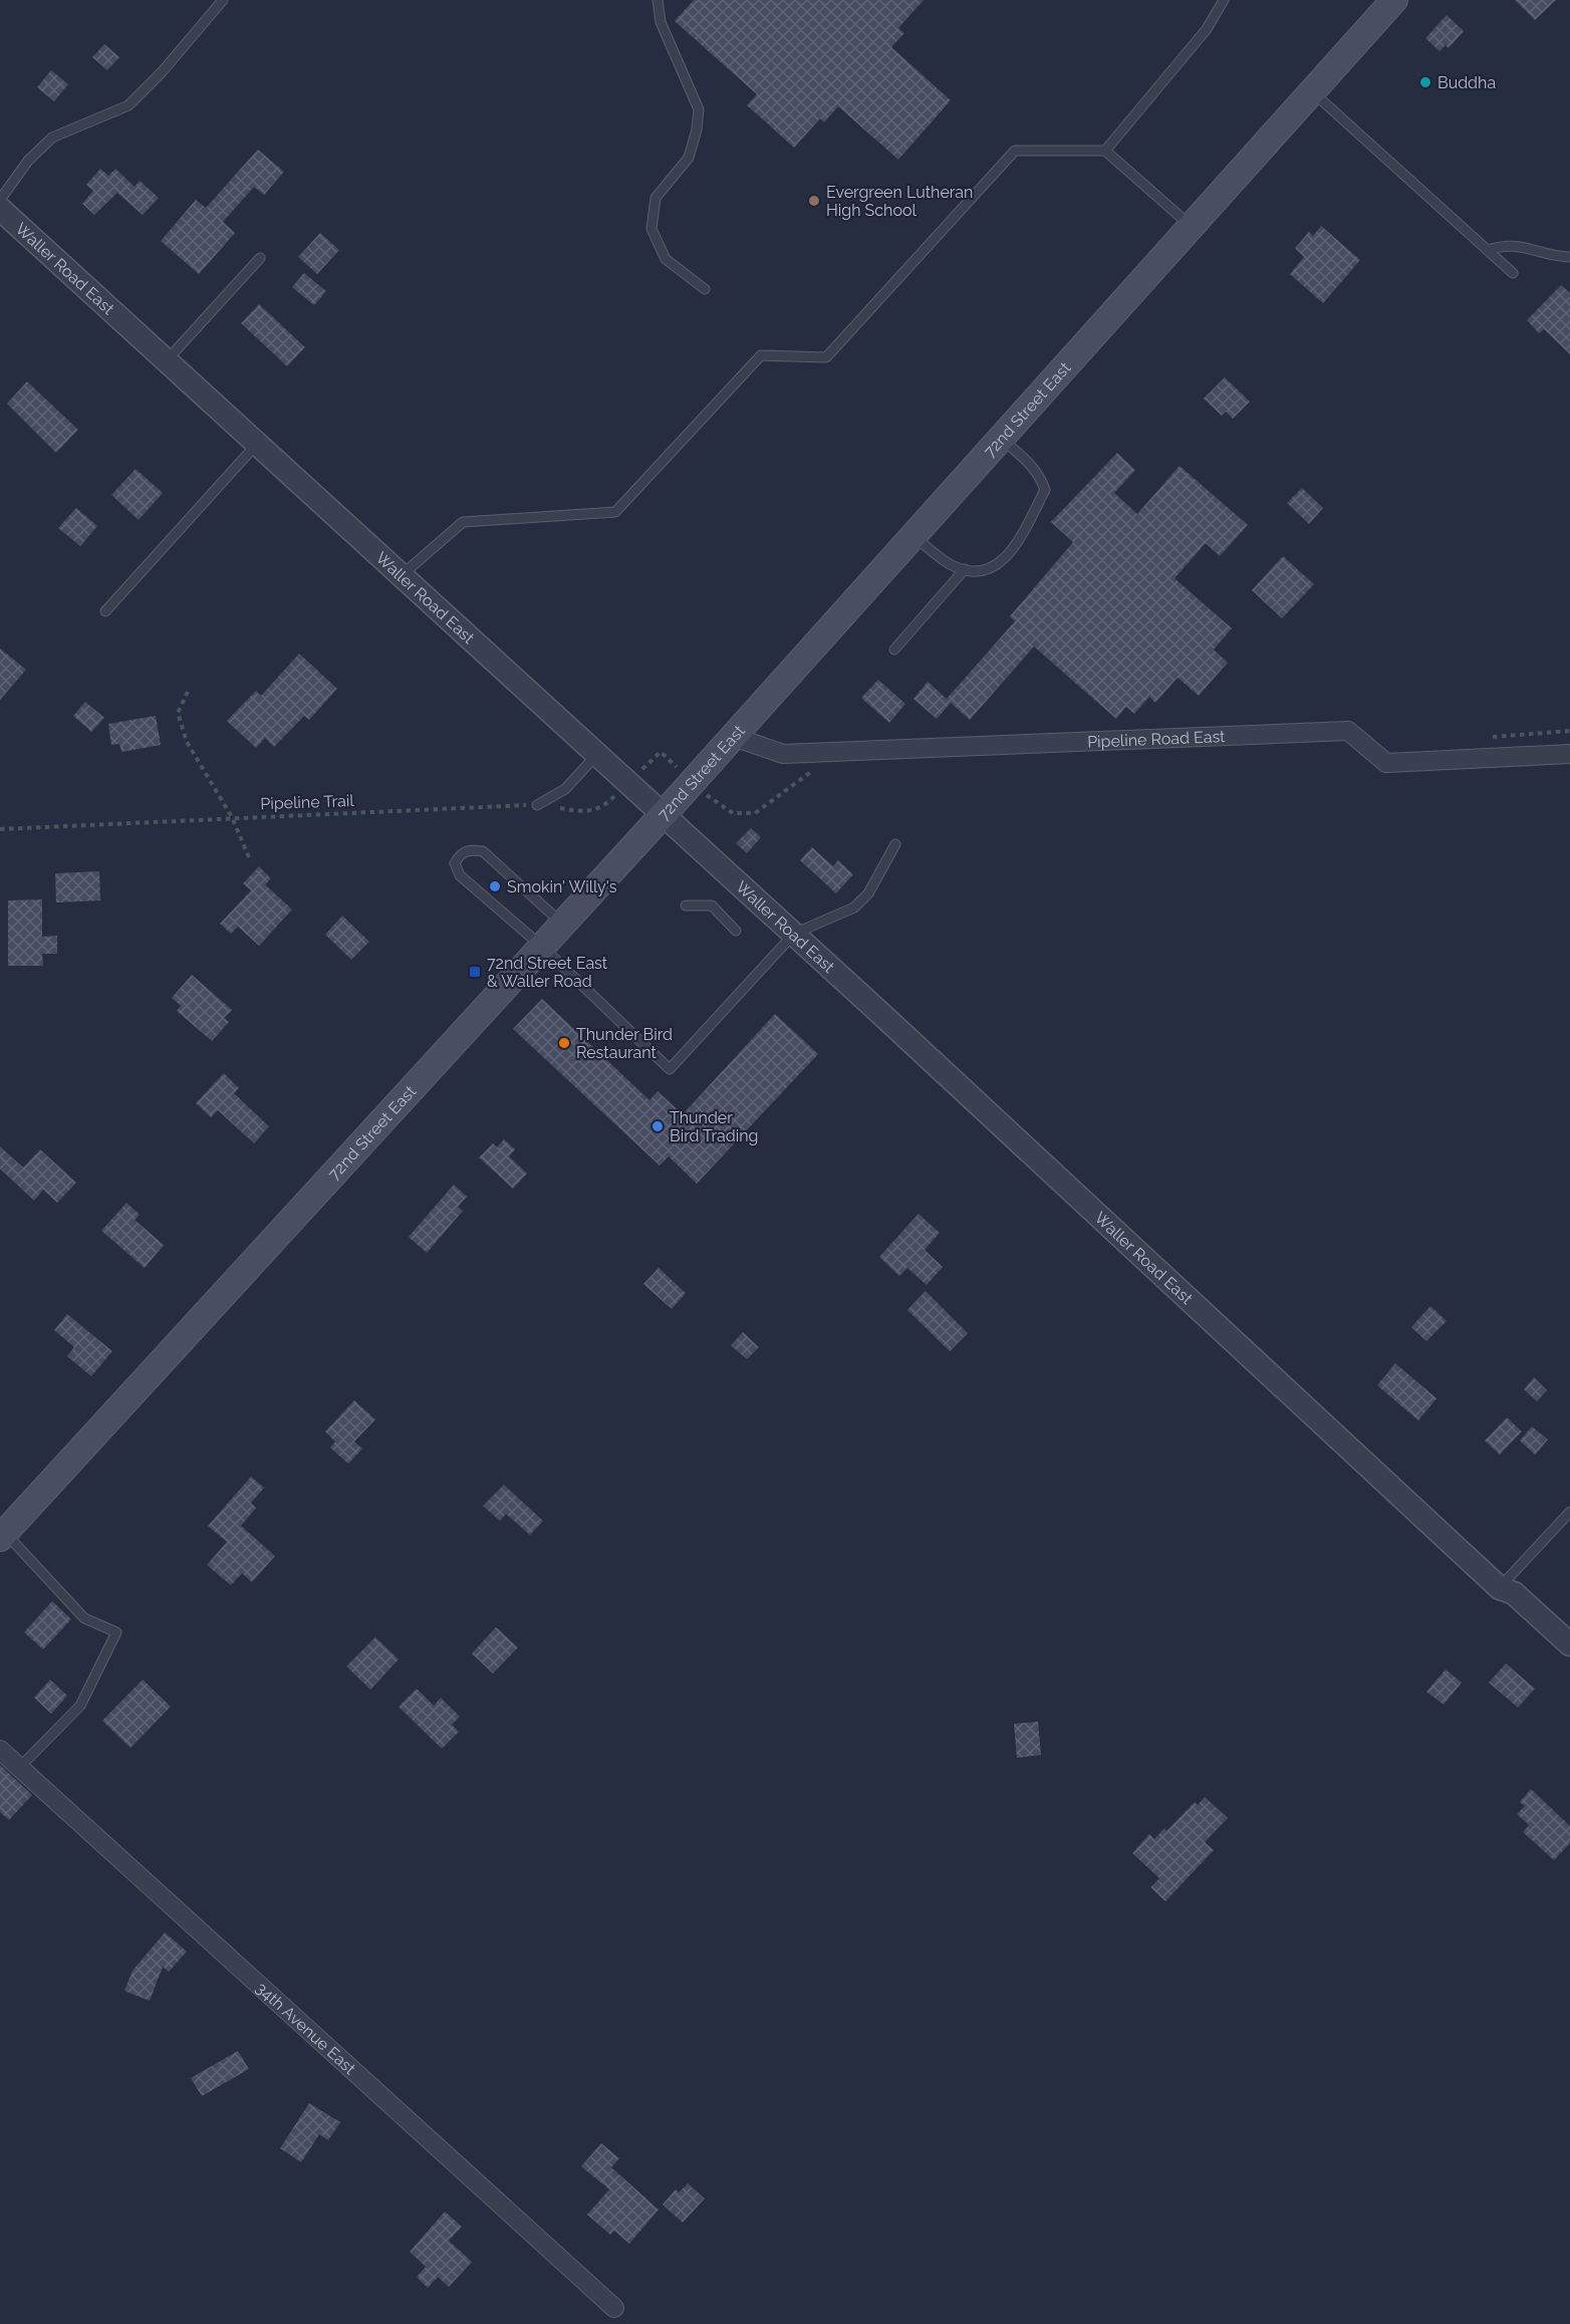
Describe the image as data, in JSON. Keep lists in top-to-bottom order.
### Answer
{
  "streets": {
    "main road": ["72nd Street East"],
    "street": ["Waller Road East", "Pipeline Road East", "34th Avenue East"],
    "path": ["Pipeline Trail"]
  },
  "crossings": [
    ["Waller Road East", "72nd Street East"],
    ["72nd Street East", "Pipeline Road East"]
  ],
  "places": {
    "other": [
      "Buddha",
      "Evergreen Lutheran High School",
      "Smokin' Willy's",
      "Thunder Bird Restaurant",
      "Thunder Bird Trading"
    ],
    "transit": ["72nd Street East & Waller Road"]
  }
}
